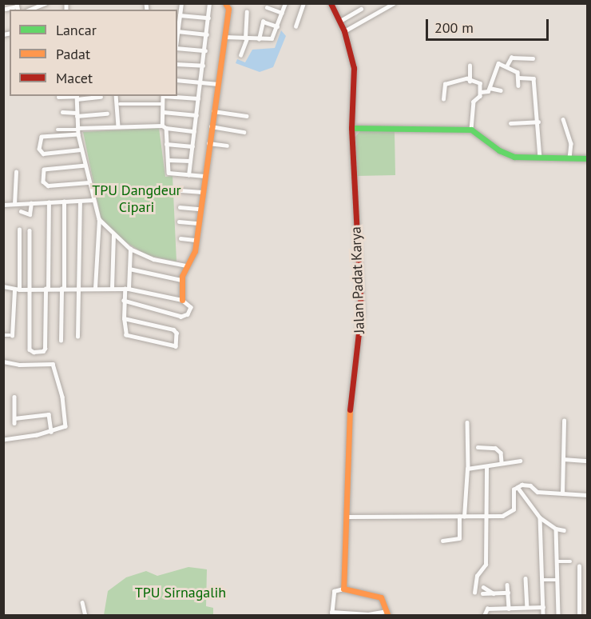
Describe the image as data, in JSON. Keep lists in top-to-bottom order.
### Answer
{
  "streets": {
    "street": ["Jalan Padat Karya"]
  },
  "parks": ["TPU Dangdeur Cipari", "TPU Sirnagalih"],
  "legend": ["Lancar", "Padat", "Macet"],
  "scale_bar": "200 m"
}
